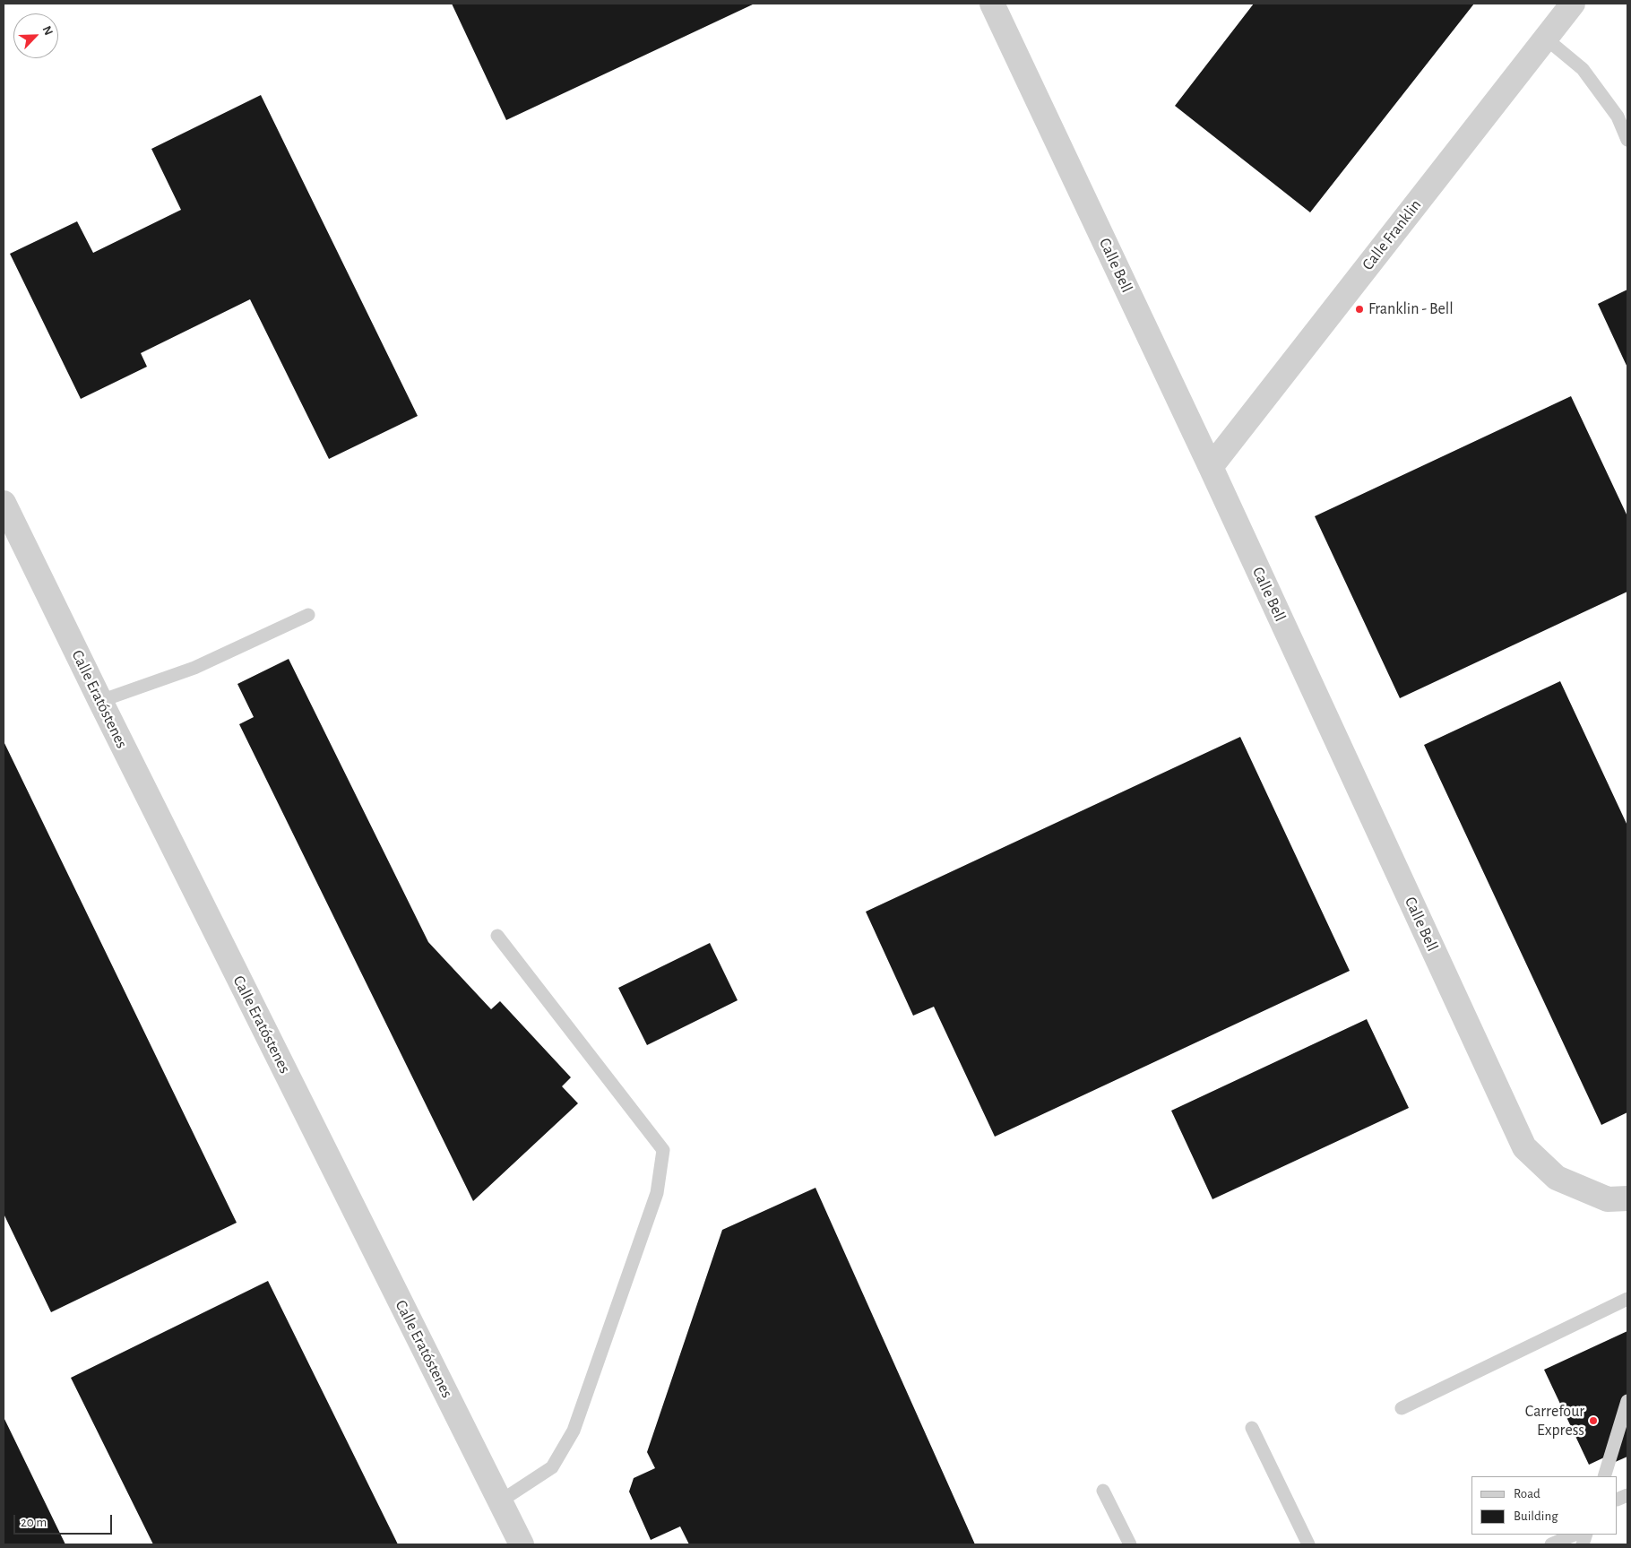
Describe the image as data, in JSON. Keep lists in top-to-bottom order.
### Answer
{
  "streets": {
    "street": ["Calle Franklin", "Calle Bell", "Calle Eratóstenes"]
  },
  "crossings": [
    ["Calle Franklin", "Calle Bell"]
  ],
  "places": ["Franklin - Bell", "Carrefour Express"],
  "legend": ["Road", "Building"],
  "scale_bar": "20 m",
  "north": "top right"
}
